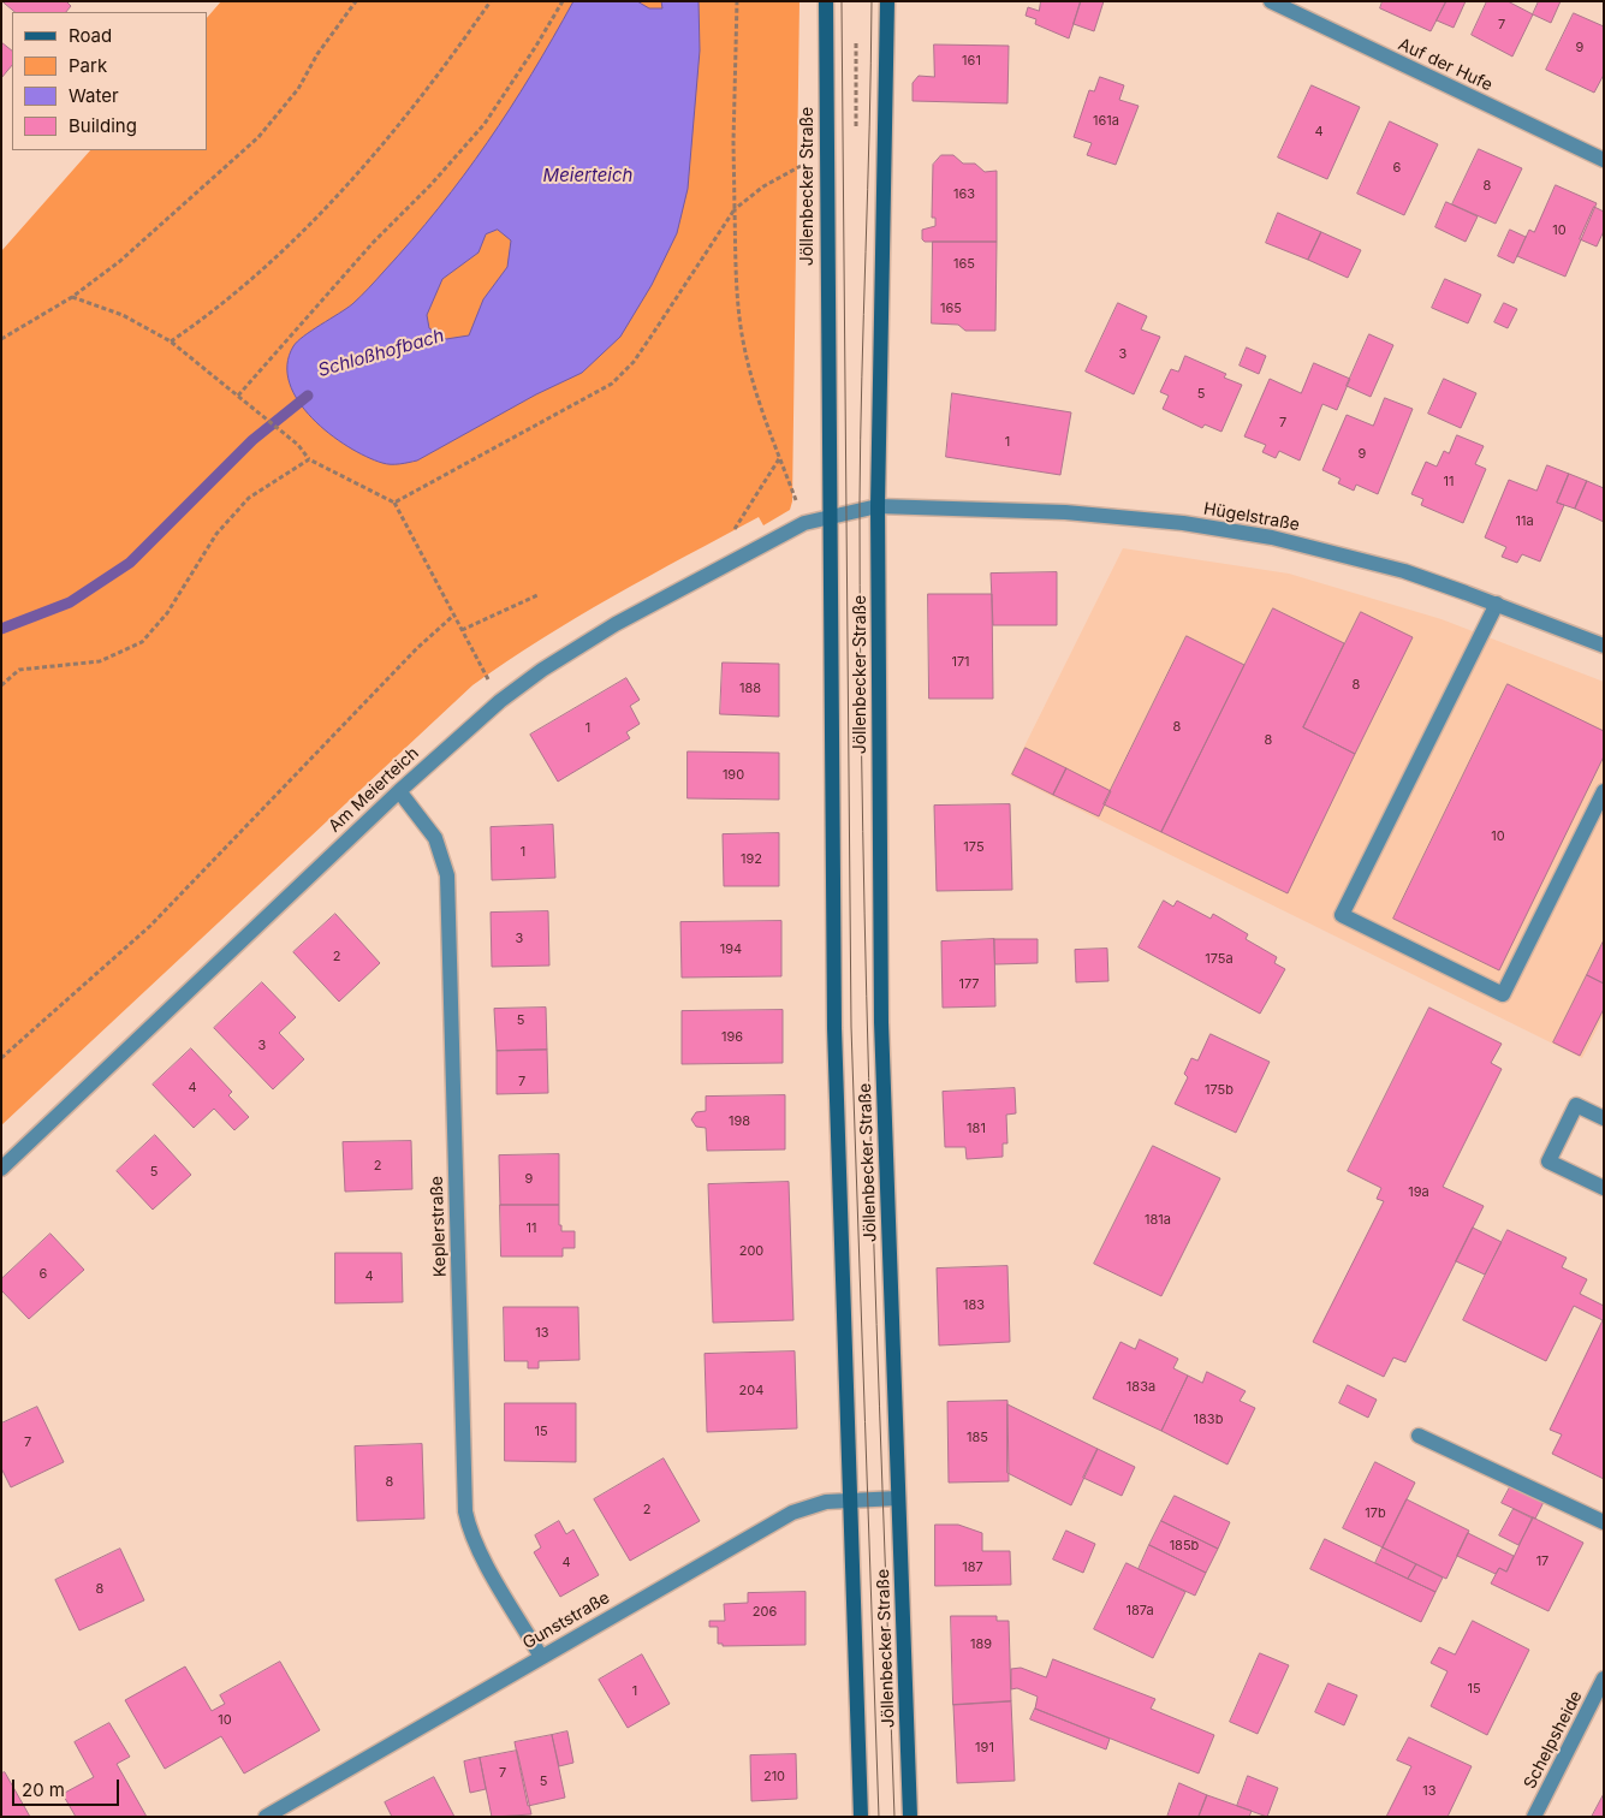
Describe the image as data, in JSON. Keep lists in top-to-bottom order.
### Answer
{
  "streets": {
    "main road": ["Jöllenbecker Straße"],
    "street": [
      "Auf der Hufe",
      "Hügelstraße",
      "Am Meierteich",
      "Keplerstraße",
      "Gunststraße",
      "Schelpsheide"
    ]
  },
  "crossings": [
    ["Jöllenbecker Straße", "Hügelstraße"],
    ["Jöllenbecker Straße", "Am Meierteich"],
    ["Jöllenbecker Straße", "Gunststraße"],
    ["Am Meierteich", "Keplerstraße"],
    ["Keplerstraße", "Gunststraße"]
  ],
  "water": ["Meierteich", "Schloßhofbach"],
  "house_numbers": [
    "7",
    "9",
    "161",
    "161a",
    "4",
    "6",
    "8",
    "163",
    "10",
    "165",
    "165",
    "3",
    "5",
    "7",
    "1",
    "9",
    "11",
    "11a",
    "171",
    "8",
    "188",
    "8",
    "1",
    "8",
    "190",
    "10",
    "175",
    "1",
    "192",
    "3",
    "194",
    "2",
    "175a",
    "177",
    "5",
    "196",
    "3",
    "7",
    "4",
    "175b",
    "198",
    "181",
    "2",
    "5",
    "9",
    "19a",
    "181a",
    "11",
    "200",
    "6",
    "4",
    "183",
    "13",
    "183a",
    "204",
    "183b",
    "15",
    "185",
    "7",
    "8",
    "2",
    "17b",
    "185b",
    "17",
    "4",
    "187",
    "8",
    "187a",
    "206",
    "189",
    "15",
    "1",
    "10",
    "191",
    "7",
    "210",
    "5",
    "13"
  ],
  "legend": [
    "Road",
    "Park",
    "Water",
    "Building"
  ],
  "scale_bar": "20 m"
}
